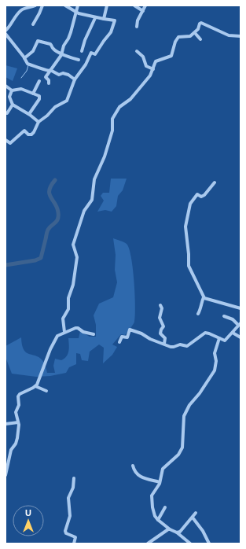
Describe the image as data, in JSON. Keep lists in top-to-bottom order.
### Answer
{
  "north": "top"
}
